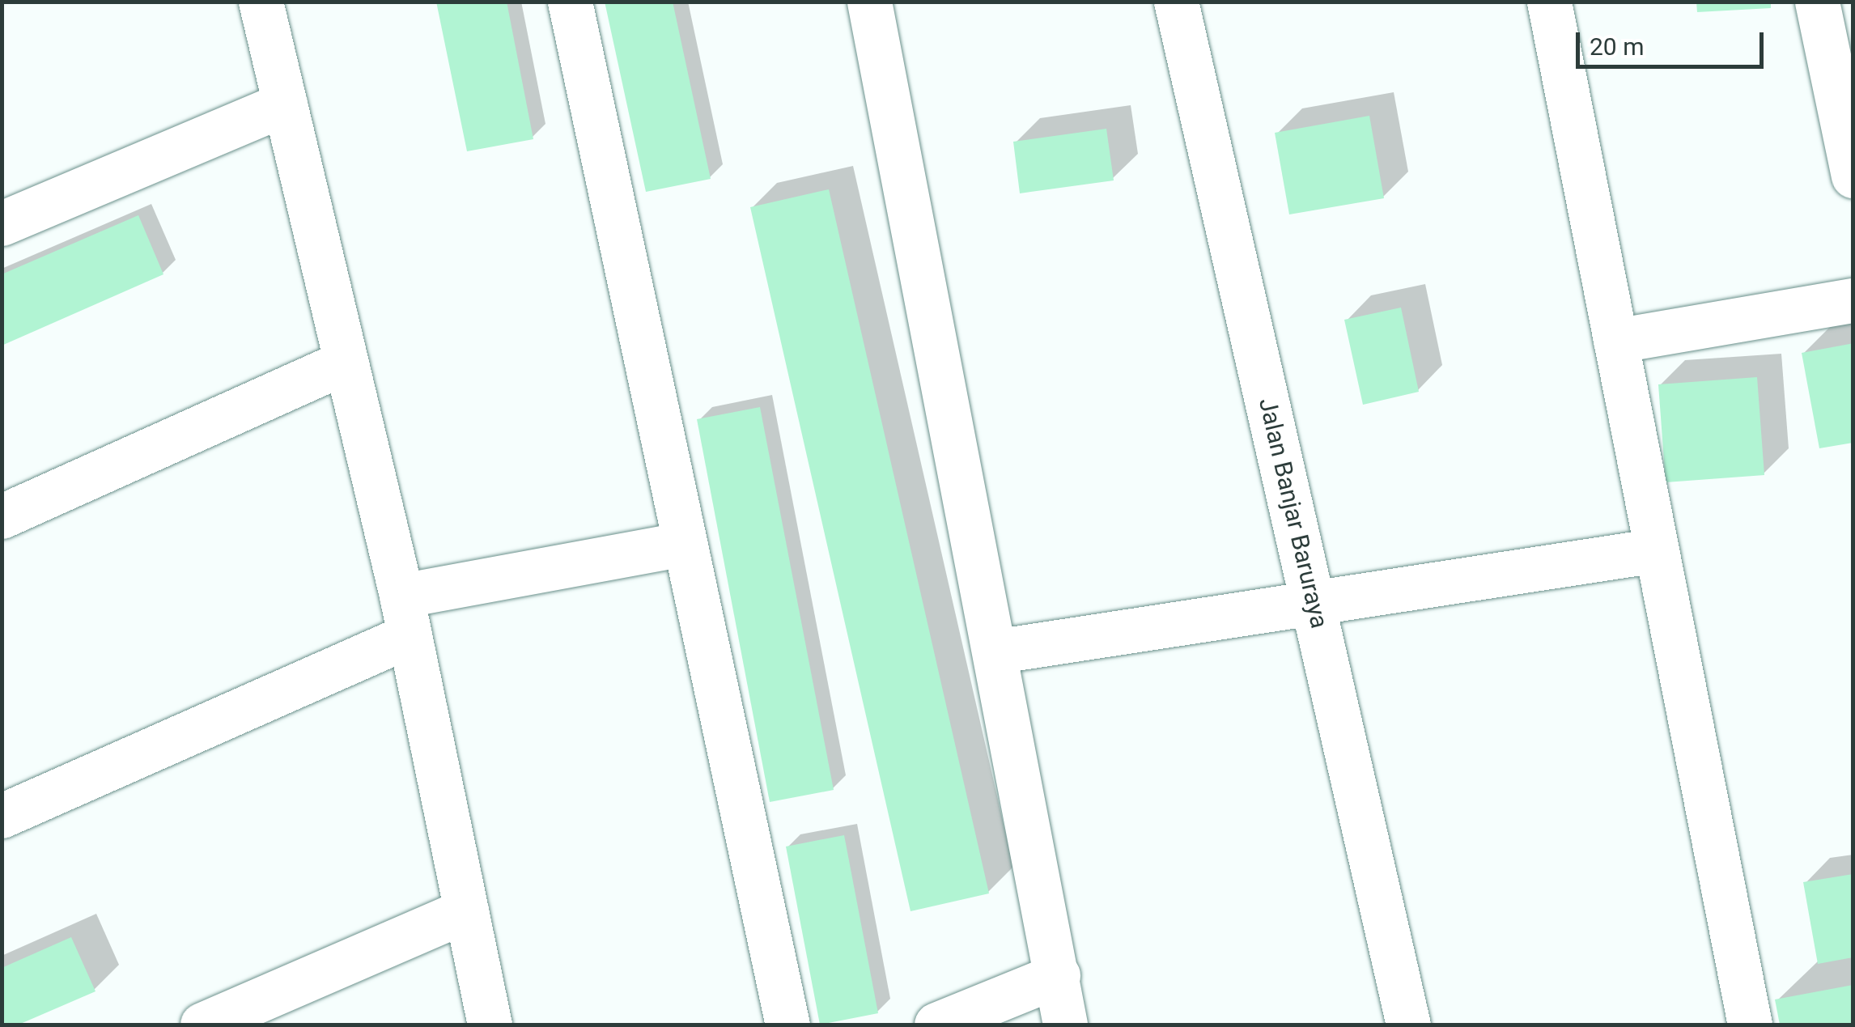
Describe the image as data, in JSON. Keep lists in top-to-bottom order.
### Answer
{
  "streets": {
    "street": ["Jalan Banjar Baruraya"]
  },
  "scale_bar": "20 m"
}
